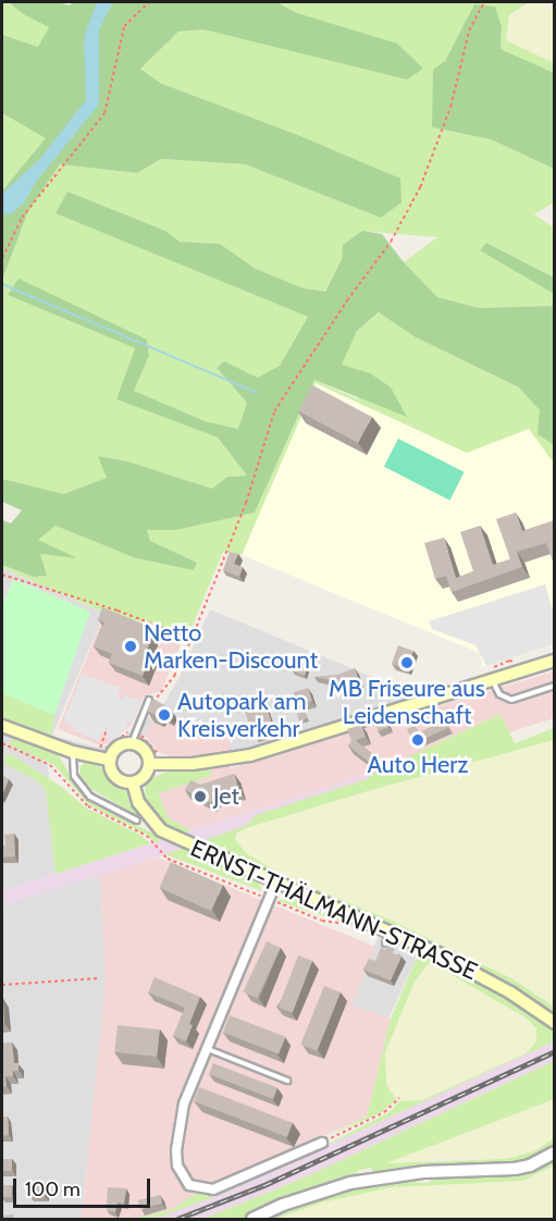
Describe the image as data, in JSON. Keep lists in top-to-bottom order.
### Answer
{
  "streets": {
    "main road": ["ERNST-THÄLMANN-STRASSE"]
  },
  "places": [
    "Netto Marken-Discount",
    "MB Friseure aus Leidenschaft",
    "Autopark am Kreisverkehr",
    "Auto Herz",
    "Jet"
  ],
  "scale_bar": "100 m"
}
